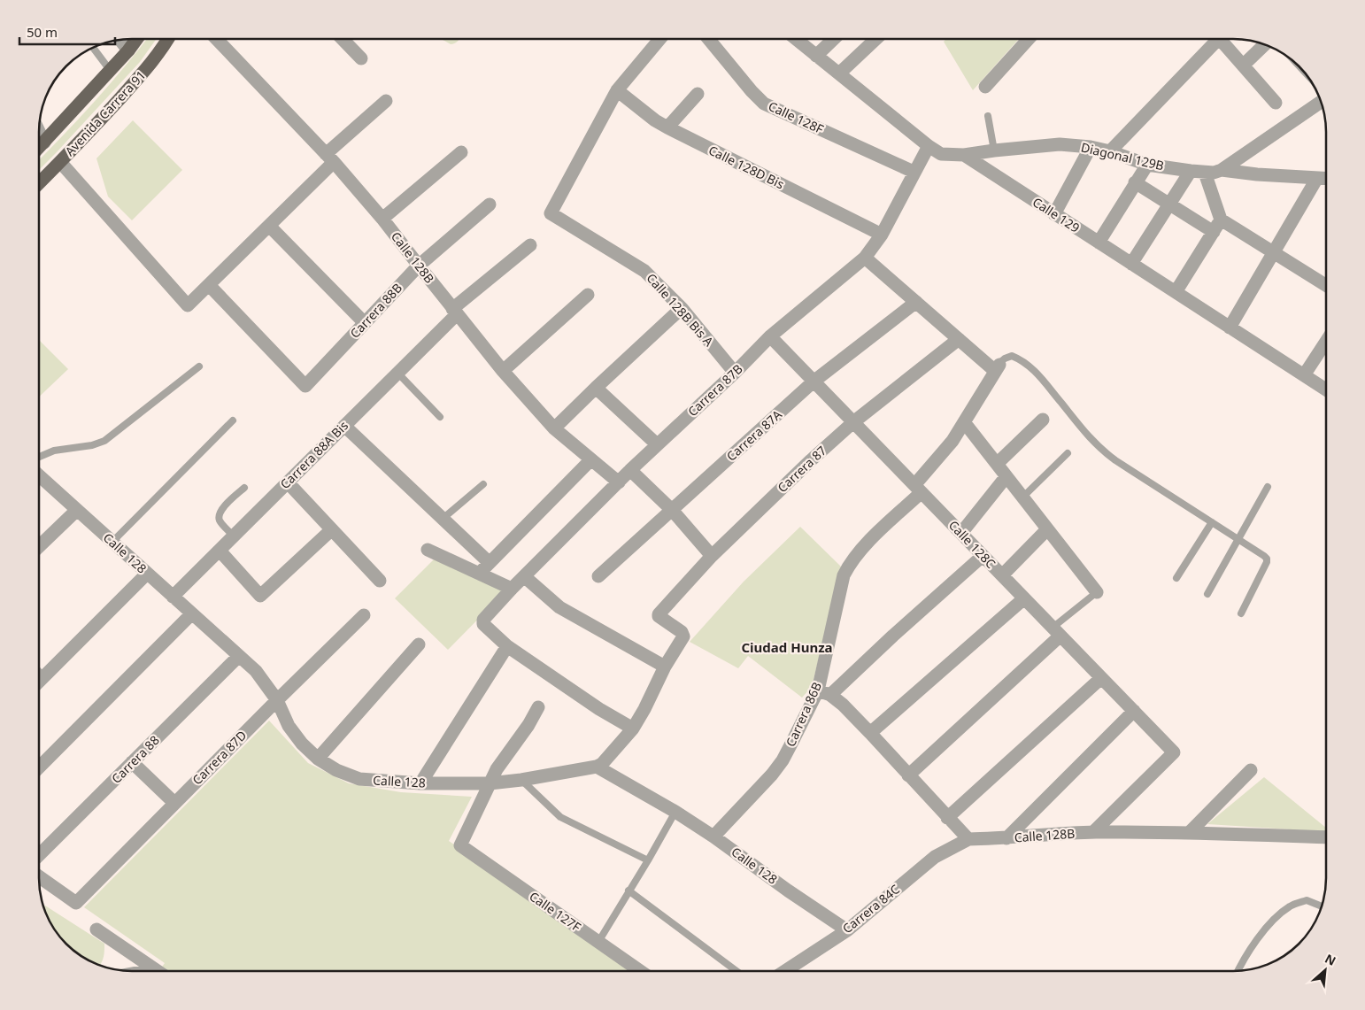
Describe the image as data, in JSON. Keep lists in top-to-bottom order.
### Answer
{
  "streets": {
    "main road": ["Avenida Carrera 91"],
    "street": [
      "Calle 128F",
      "Diagonal 129B",
      "Calle 128D Bis",
      "Calle 129",
      "Calle 128B",
      "Calle 128B Bis A",
      "Carrera 88B",
      "Carrera 87B",
      "Carrera 87A",
      "Carrera 88A Bis",
      "Carrera 87",
      "Calle 128C",
      "Calle 128",
      "Carrera 86B",
      "Carrera 87D",
      "Carrera 88",
      "Carrera 84C",
      "Calle 127F"
    ]
  },
  "crossings": [
    ["Calle 128F", "Carrera 87B"],
    ["Diagonal 129B", "Calle 129"],
    ["Calle 128D Bis", "Calle 128B Bis A"],
    ["Calle 128D Bis", "Carrera 87B"],
    ["Calle 128B", "Carrera 88B"],
    ["Calle 128B", "Carrera 87B"],
    ["Calle 128B", "Carrera 88A Bis"],
    ["Calle 128B", "Calle 128C"],
    ["Calle 128B", "Carrera 84C"],
    ["Calle 128B Bis A", "Carrera 87B"],
    ["Carrera 87B", "Calle 128C"],
    ["Carrera 87A", "Calle 128C"],
    ["Carrera 88A Bis", "Calle 128"],
    ["Carrera 87", "Calle 128C"],
    ["Calle 128C", "Carrera 86B"],
    ["Calle 128", "Carrera 86B"],
    ["Calle 128", "Carrera 87D"],
    ["Calle 128", "Carrera 88"],
    ["Calle 128", "Carrera 84C"],
    ["Calle 128", "Calle 127F"]
  ],
  "districts": ["Ciudad Hunza"],
  "scale_bar": "50 m",
  "north": "top right"
}
